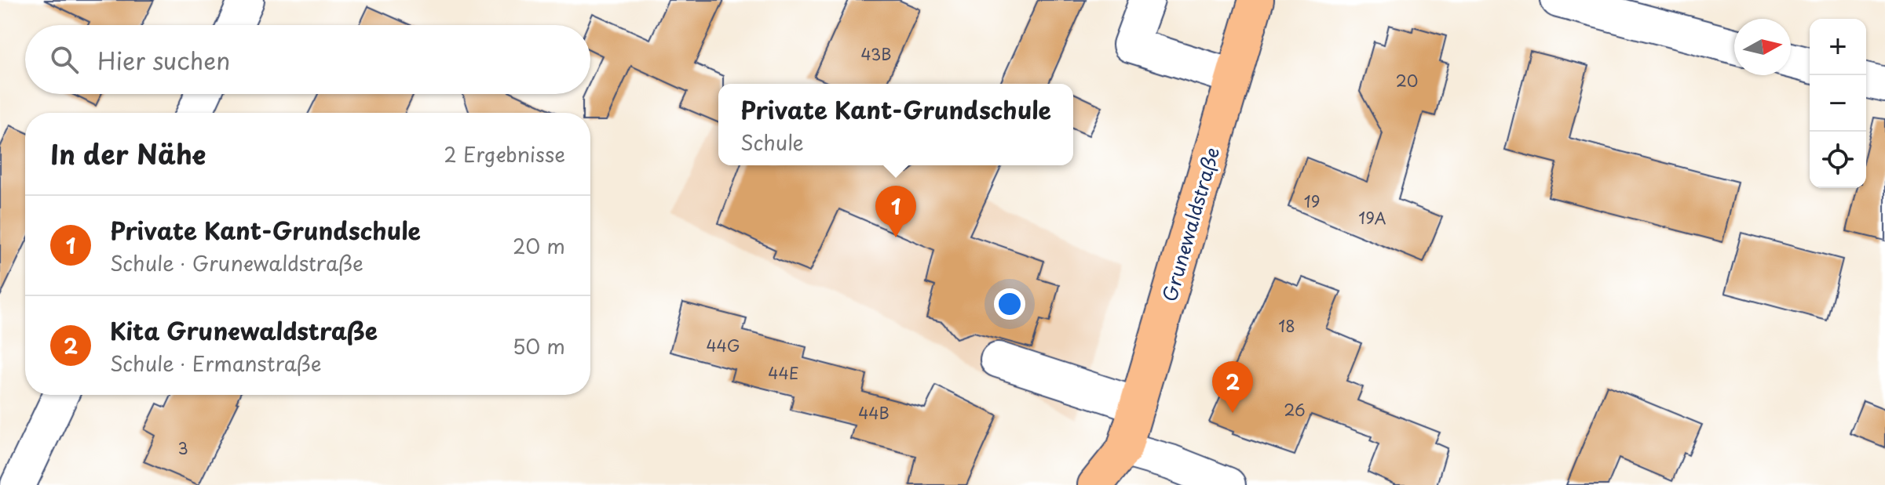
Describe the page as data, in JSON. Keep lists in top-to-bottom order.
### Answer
{
  "streets": {
    "main road": ["Grunewaldstraße"]
  },
  "house_numbers": [
    "43B",
    "20",
    "19",
    "19A",
    "18",
    "44G",
    "44E",
    "26",
    "44B",
    "3"
  ],
  "north": "right",
  "page": {
    "map_buttons": ["+", "−"],
    "search": "Hier suchen",
    "popup": ["Private Kant-Grundschule", "Schule"],
    "heading": ["In der Nähe", "2 Ergebnisse"],
    "pins": ["1", "2"],
    "list": [
      {
        "mark": "1",
        "name": "Private Kant-Grundschule",
        "note": "Schule · Grunewaldstraße",
        "value": "20 m"
      },
      {
        "mark": "2",
        "name": "Kita Grunewaldstraße",
        "note": "Schule · Ermanstraße",
        "value": "50 m"
      }
    ]
  }
}
